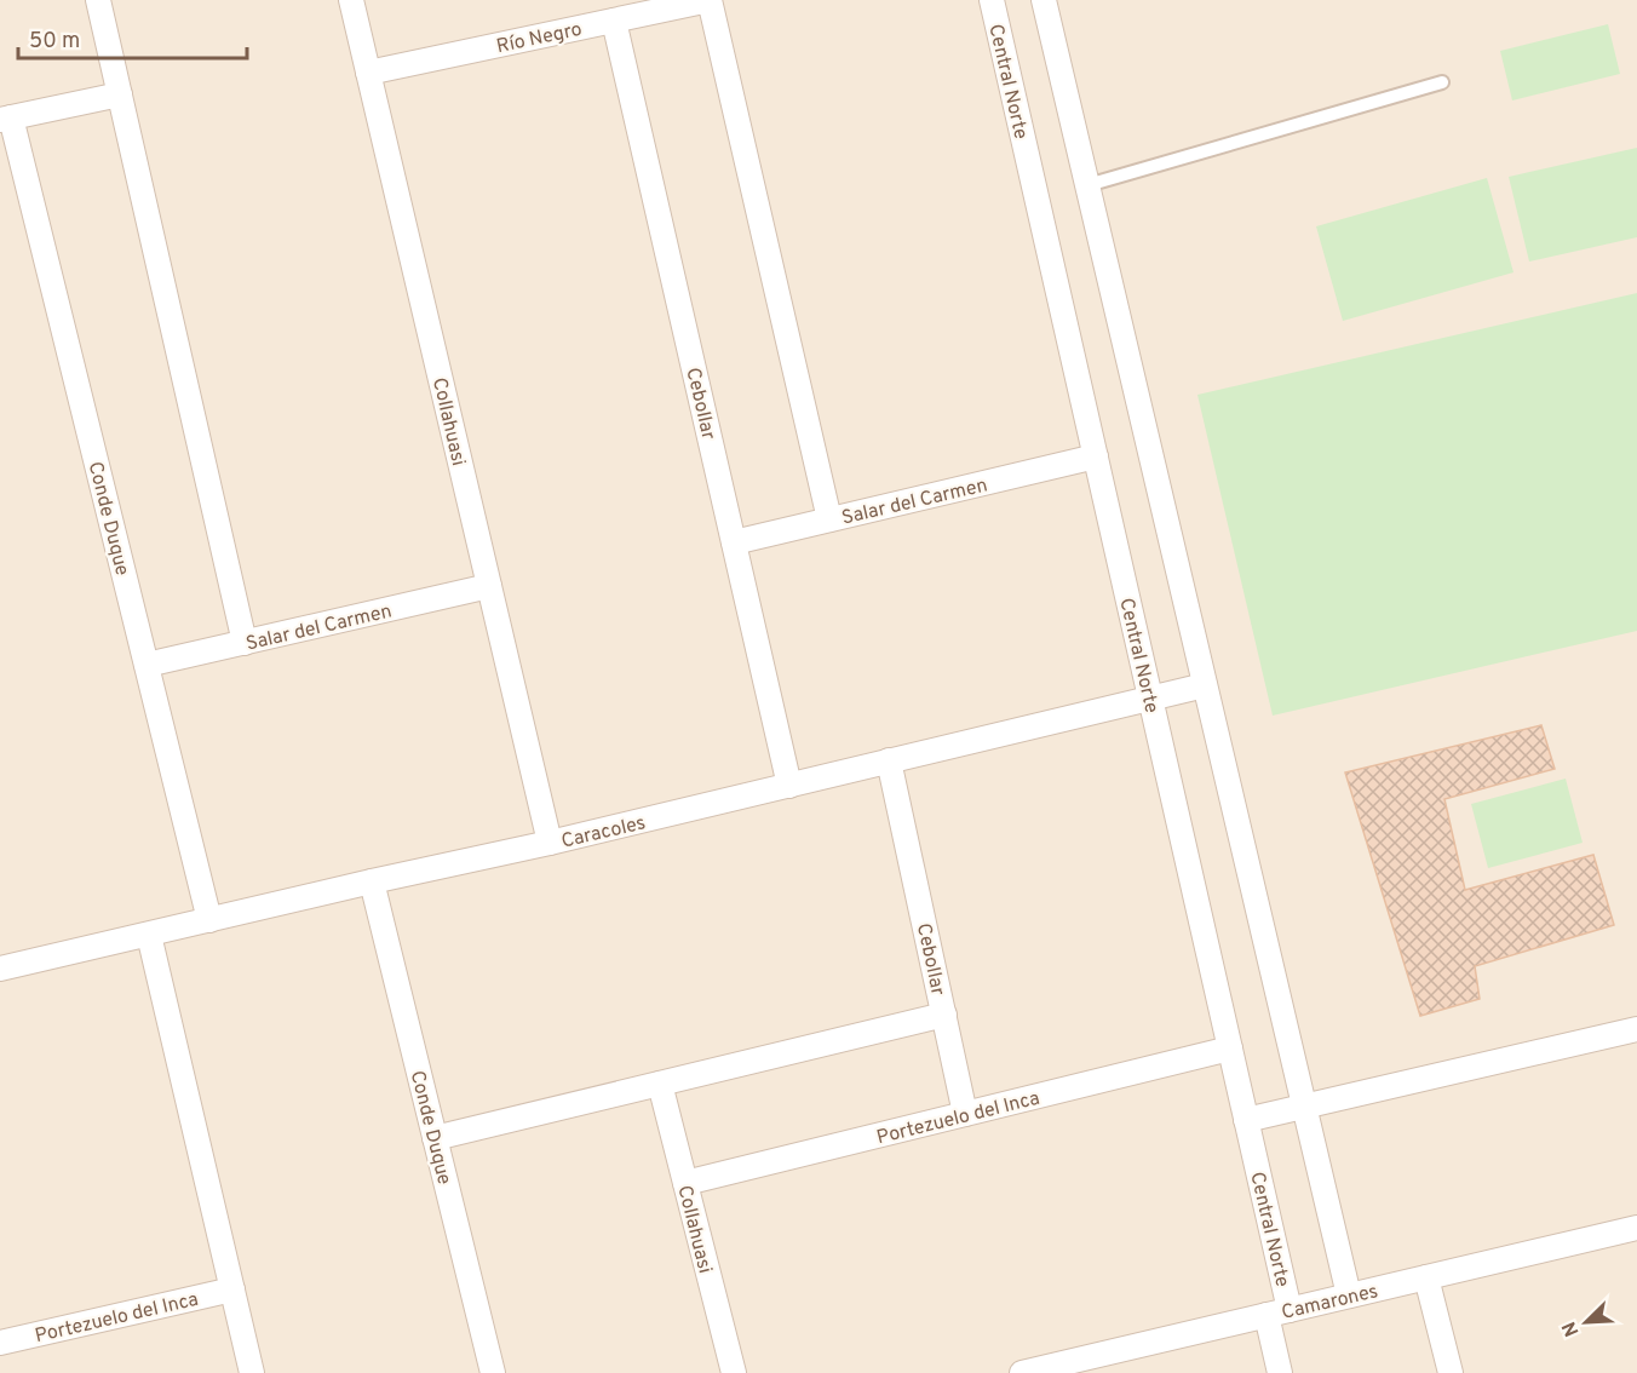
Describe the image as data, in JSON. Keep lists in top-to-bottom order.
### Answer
{
  "streets": {
    "street": [
      "Río Negro",
      "Central Norte",
      "Cebollar",
      "Collahuasi",
      "Salar del Carmen",
      "Conde Duque",
      "Caracoles",
      "Portezuelo del Inca",
      "Camarones"
    ]
  },
  "crossings": [
    ["Río Negro", "Cebollar"],
    ["Río Negro", "Collahuasi"],
    ["Central Norte", "Salar del Carmen"],
    ["Central Norte", "Caracoles"],
    ["Central Norte", "Portezuelo del Inca"],
    ["Central Norte", "Camarones"],
    ["Cebollar", "Salar del Carmen"],
    ["Cebollar", "Caracoles"],
    ["Cebollar", "Portezuelo del Inca"],
    ["Collahuasi", "Salar del Carmen"],
    ["Collahuasi", "Caracoles"],
    ["Collahuasi", "Portezuelo del Inca"],
    ["Salar del Carmen", "Conde Duque"],
    ["Conde Duque", "Caracoles"]
  ],
  "scale_bar": "50 m",
  "north": "bottom left"
}
